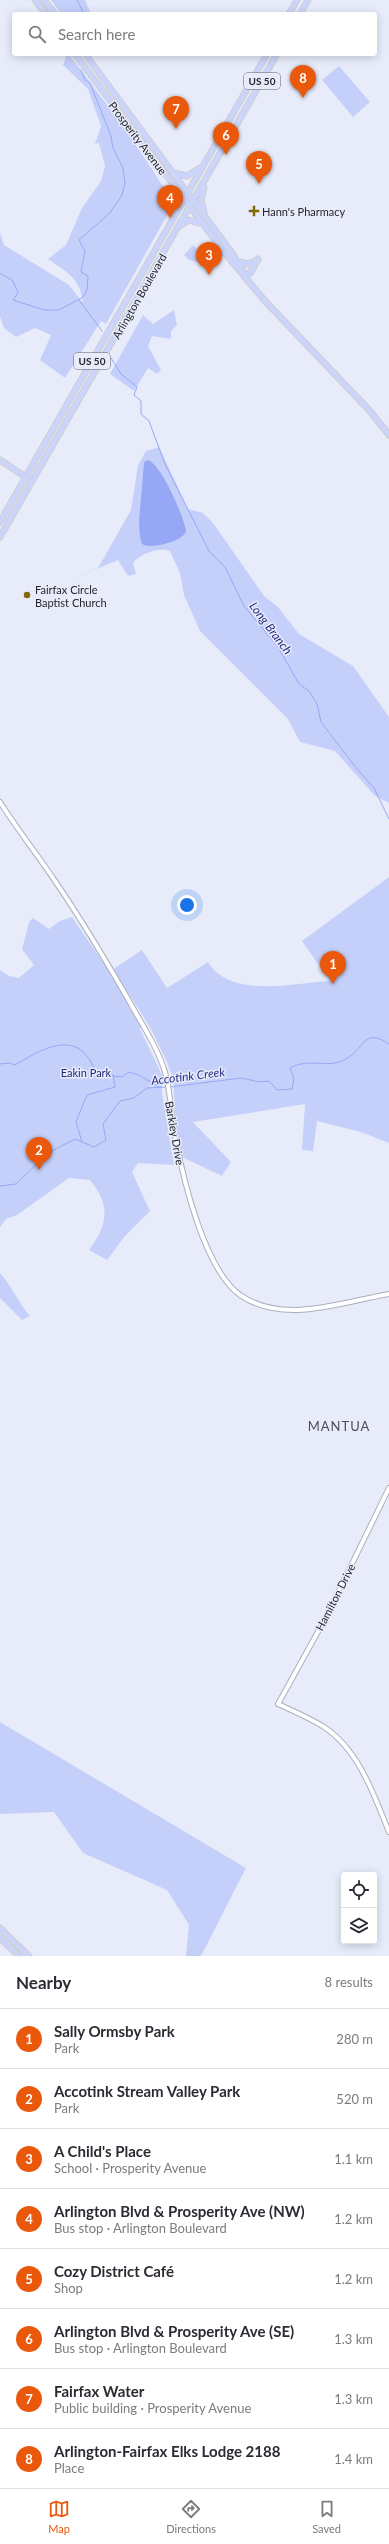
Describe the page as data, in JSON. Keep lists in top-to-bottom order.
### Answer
{
  "streets": {
    "main road": ["US 50", "Prosperity Avenue", "Arlington Boulevard"],
    "street": ["Barkley Drive", "Hamilton Drive"]
  },
  "crossings": [
    ["Prosperity Avenue", "Arlington Boulevard"]
  ],
  "districts": ["MANTUA"],
  "water": ["Long Branch", "Accotink Creek"],
  "parks": ["Eakin Park"],
  "places": {
    "health": ["Hann's Pharmacy"],
    "other": ["Fairfax Circle Baptist Church"]
  },
  "page": {
    "search": "Search here",
    "pins": [
      "8",
      "7",
      "6",
      "5",
      "4",
      "3",
      "1",
      "2"
    ],
    "heading": ["Nearby", "8 results"],
    "list": [
      {
        "mark": "1",
        "name": "Sally Ormsby Park",
        "note": "Park",
        "value": "280 m"
      },
      {
        "mark": "2",
        "name": "Accotink Stream Valley Park",
        "note": "Park",
        "value": "520 m"
      },
      {
        "mark": "3",
        "name": "A Child's Place",
        "note": "School · Prosperity Avenue",
        "value": "1.1 km"
      },
      {
        "mark": "4",
        "name": "Arlington Blvd & Prosperity Ave (NW)",
        "note": "Bus stop · Arlington Boulevard",
        "value": "1.2 km"
      },
      {
        "mark": "5",
        "name": "Cozy District Café",
        "note": "Shop",
        "value": "1.2 km"
      },
      {
        "mark": "6",
        "name": "Arlington Blvd & Prosperity Ave (SE)",
        "note": "Bus stop · Arlington Boulevard",
        "value": "1.3 km"
      },
      {
        "mark": "7",
        "name": "Fairfax Water",
        "note": "Public building · Prosperity Avenue",
        "value": "1.3 km"
      },
      {
        "mark": "8",
        "name": "Arlington-Fairfax Elks Lodge 2188",
        "note": "Place",
        "value": "1.4 km"
      }
    ],
    "nav": ["Map", "Directions", "Saved"]
  }
}
